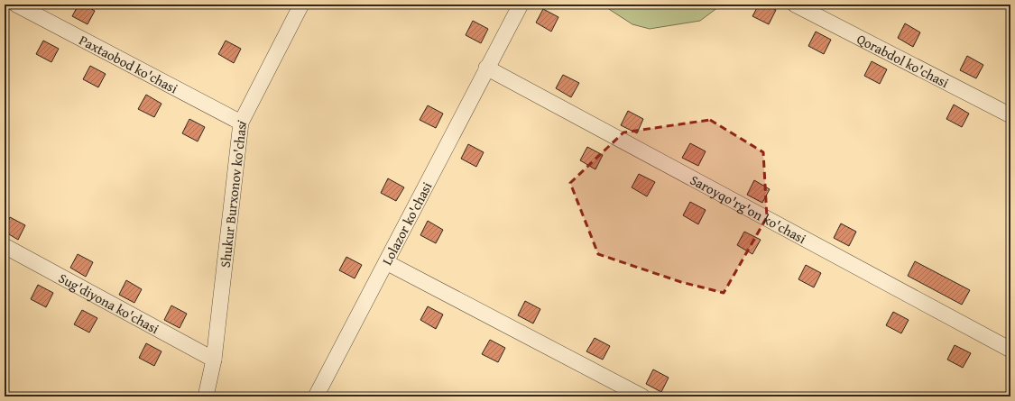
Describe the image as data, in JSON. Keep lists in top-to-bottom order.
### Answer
{
  "streets": {
    "street": [
      "Qorabdol ko'chasi",
      "Paxtaobod ko'chasi",
      "Shukur Burxonov ko'chasi",
      "Saroyqo'rg'on ko'chasi",
      "Lolazor ko'chasi",
      "Sug'diyona ko'chasi"
    ]
  },
  "crossings": [
    ["Paxtaobod ko'chasi", "Shukur Burxonov ko'chasi"],
    ["Shukur Burxonov ko'chasi", "Sug'diyona ko'chasi"],
    ["Saroyqo'rg'on ko'chasi", "Lolazor ko'chasi"]
  ]
}
